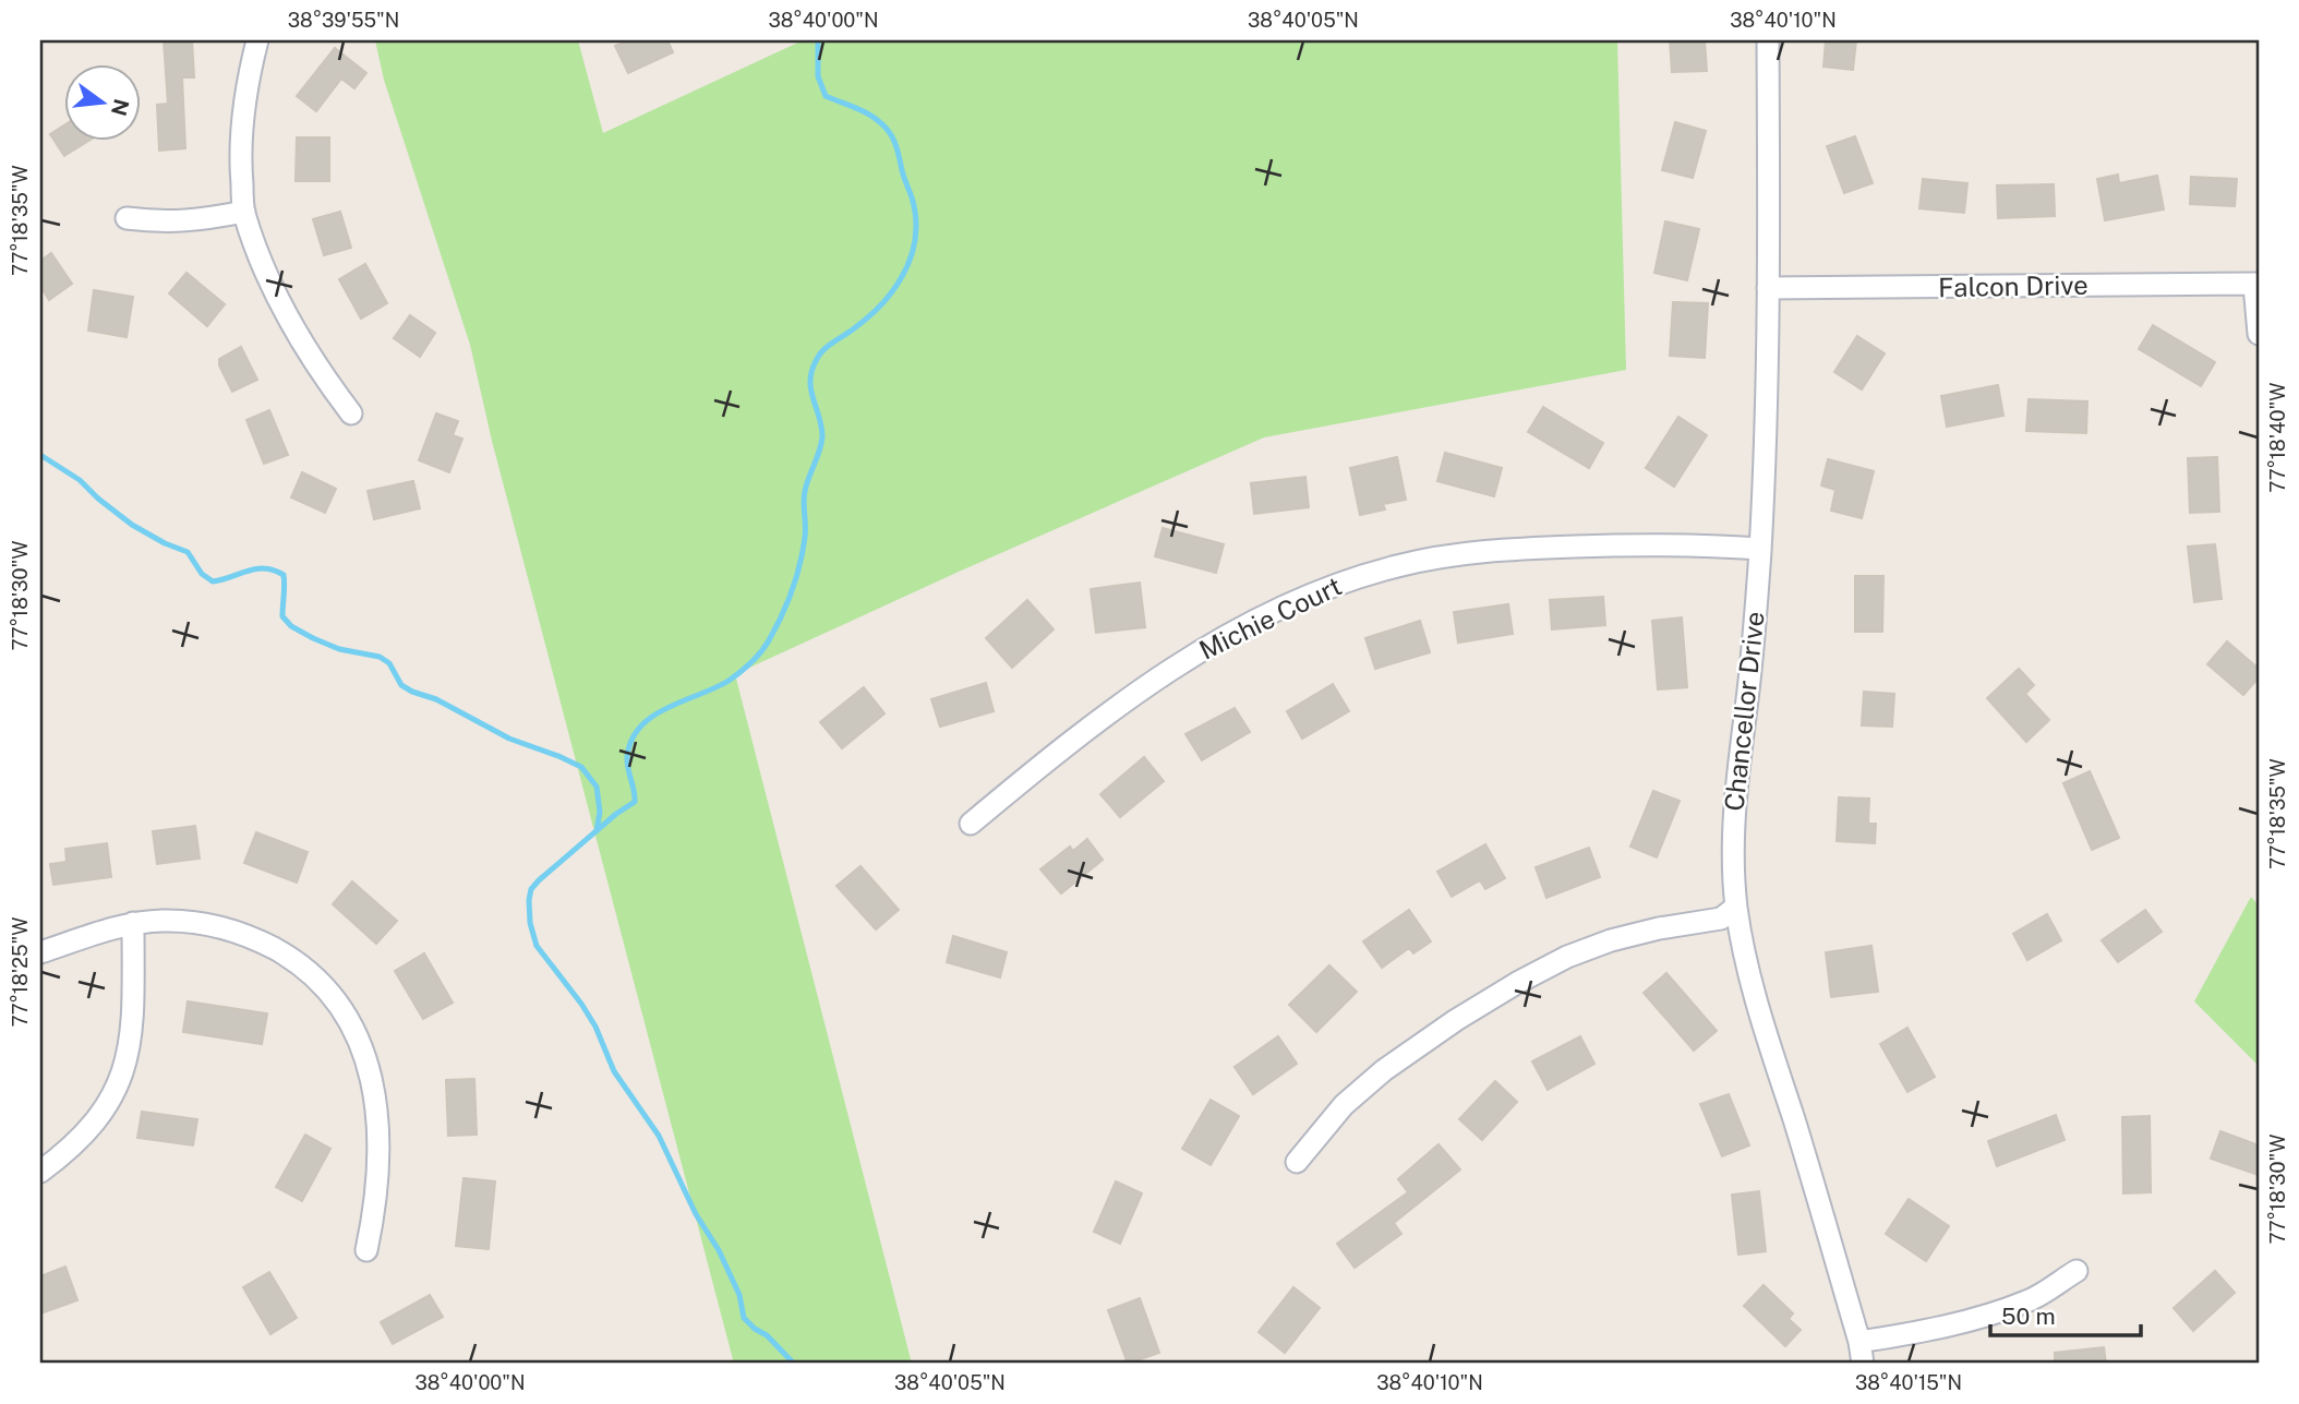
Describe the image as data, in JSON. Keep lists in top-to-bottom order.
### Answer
{
  "streets": {
    "street": ["Falcon Drive", "Michie Court", "Chancellor Drive"]
  },
  "crossings": [
    ["Falcon Drive", "Chancellor Drive"],
    ["Michie Court", "Chancellor Drive"]
  ],
  "scale_bar": "50 m",
  "north": "right",
  "coordinates": [
    "38°39'55\"N",
    "38°40'00\"N",
    "38°40'05\"N",
    "38°40'10\"N",
    "77°18'35\"W",
    "77°18'40\"W",
    "77°18'30\"W",
    "77°18'25\"W",
    "38°40'15\"N"
  ]
}
